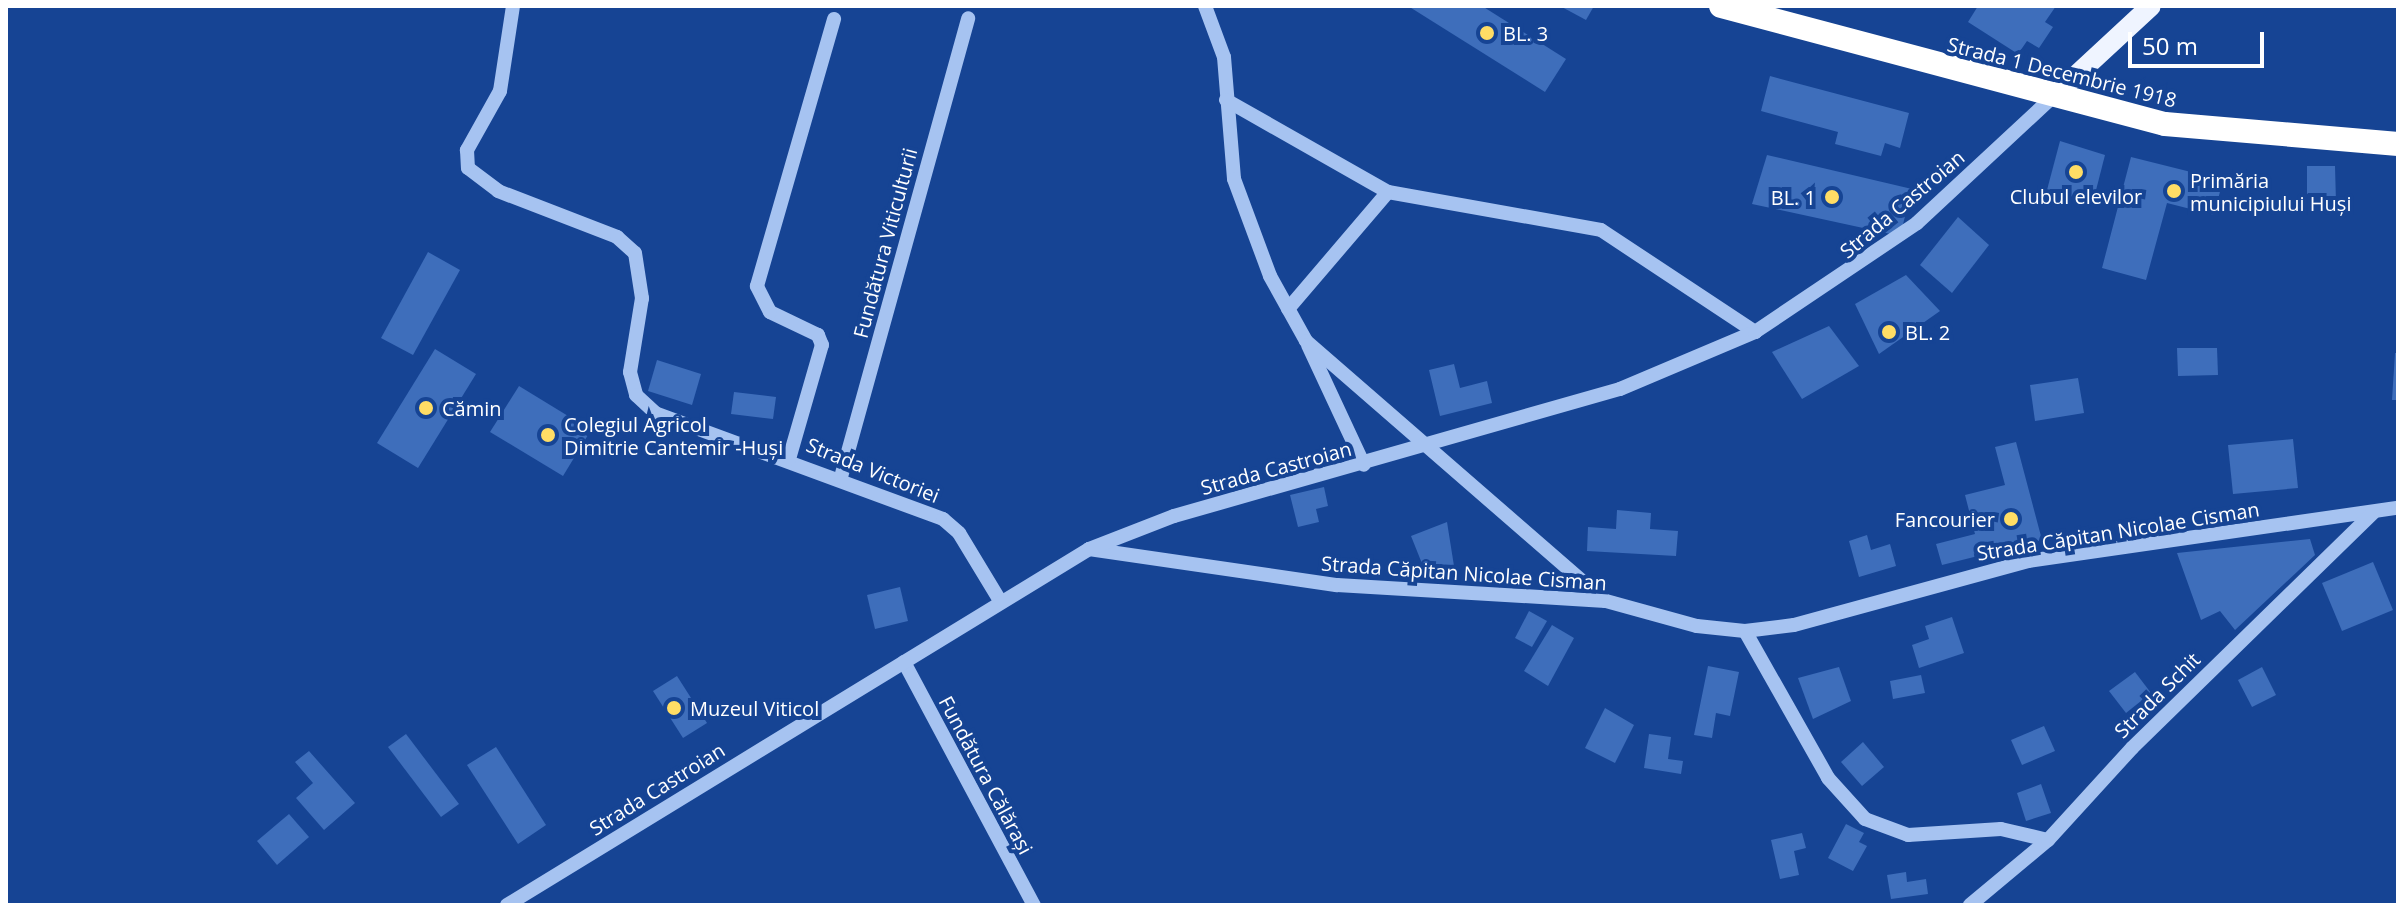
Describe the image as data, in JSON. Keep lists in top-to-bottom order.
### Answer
{
  "streets": {
    "highway": ["Strada 1 Decembrie 1918"],
    "street": [
      "Strada Castroian",
      "Fundătura Viticulturii",
      "Strada Victoriei",
      "Strada Căpitan Nicolae Cisman",
      "Strada Schit",
      "Fundătura Călărași"
    ]
  },
  "crossings": [
    ["Strada 1 Decembrie 1918", "Strada Castroian"],
    ["Strada Castroian", "Strada Victoriei"],
    ["Strada Castroian", "Strada Căpitan Nicolae Cisman"],
    ["Strada Castroian", "Fundătura Călărași"],
    ["Fundătura Viticulturii", "Strada Victoriei"],
    ["Strada Căpitan Nicolae Cisman", "Strada Schit"]
  ],
  "places": [
    "BL. 3",
    "Clubul elevilor",
    "Primăria municipiului Huși",
    "BL. 1",
    "BL. 2",
    "Cămin",
    "Colegiul Agricol Dimitrie Cantemir -Huși",
    "Fancourier",
    "Muzeul Viticol"
  ],
  "scale_bar": "50 m"
}
